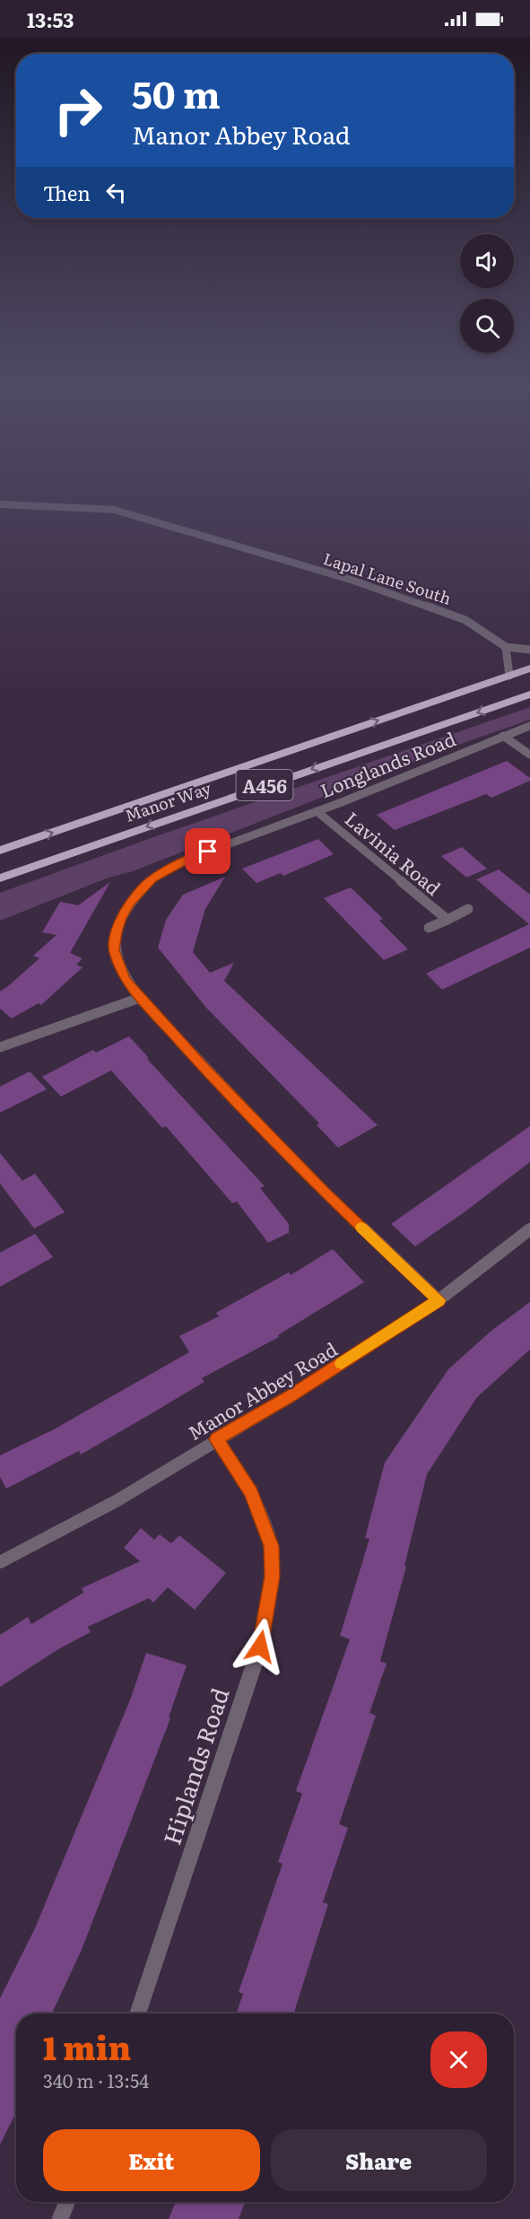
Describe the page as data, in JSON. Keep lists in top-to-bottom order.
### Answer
{
  "streets": {
    "highway": ["A456", "Manor Way"],
    "street": [
      "Lapal Lane South",
      "Longlands Road",
      "Lavinia Road",
      "Manor Abbey Road",
      "Hiplands Road"
    ]
  },
  "crossings": [
    ["Longlands Road", "Lavinia Road"],
    ["Longlands Road", "Manor Abbey Road"],
    ["Manor Abbey Road", "Hiplands Road"]
  ],
  "page": {
    "status": "13:53",
    "turn": ["50 m", "Manor Abbey Road"],
    "then": "Then",
    "heading": ["1 min", "340 m · 13:54"],
    "buttons": ["Exit", "Share"]
  }
}
